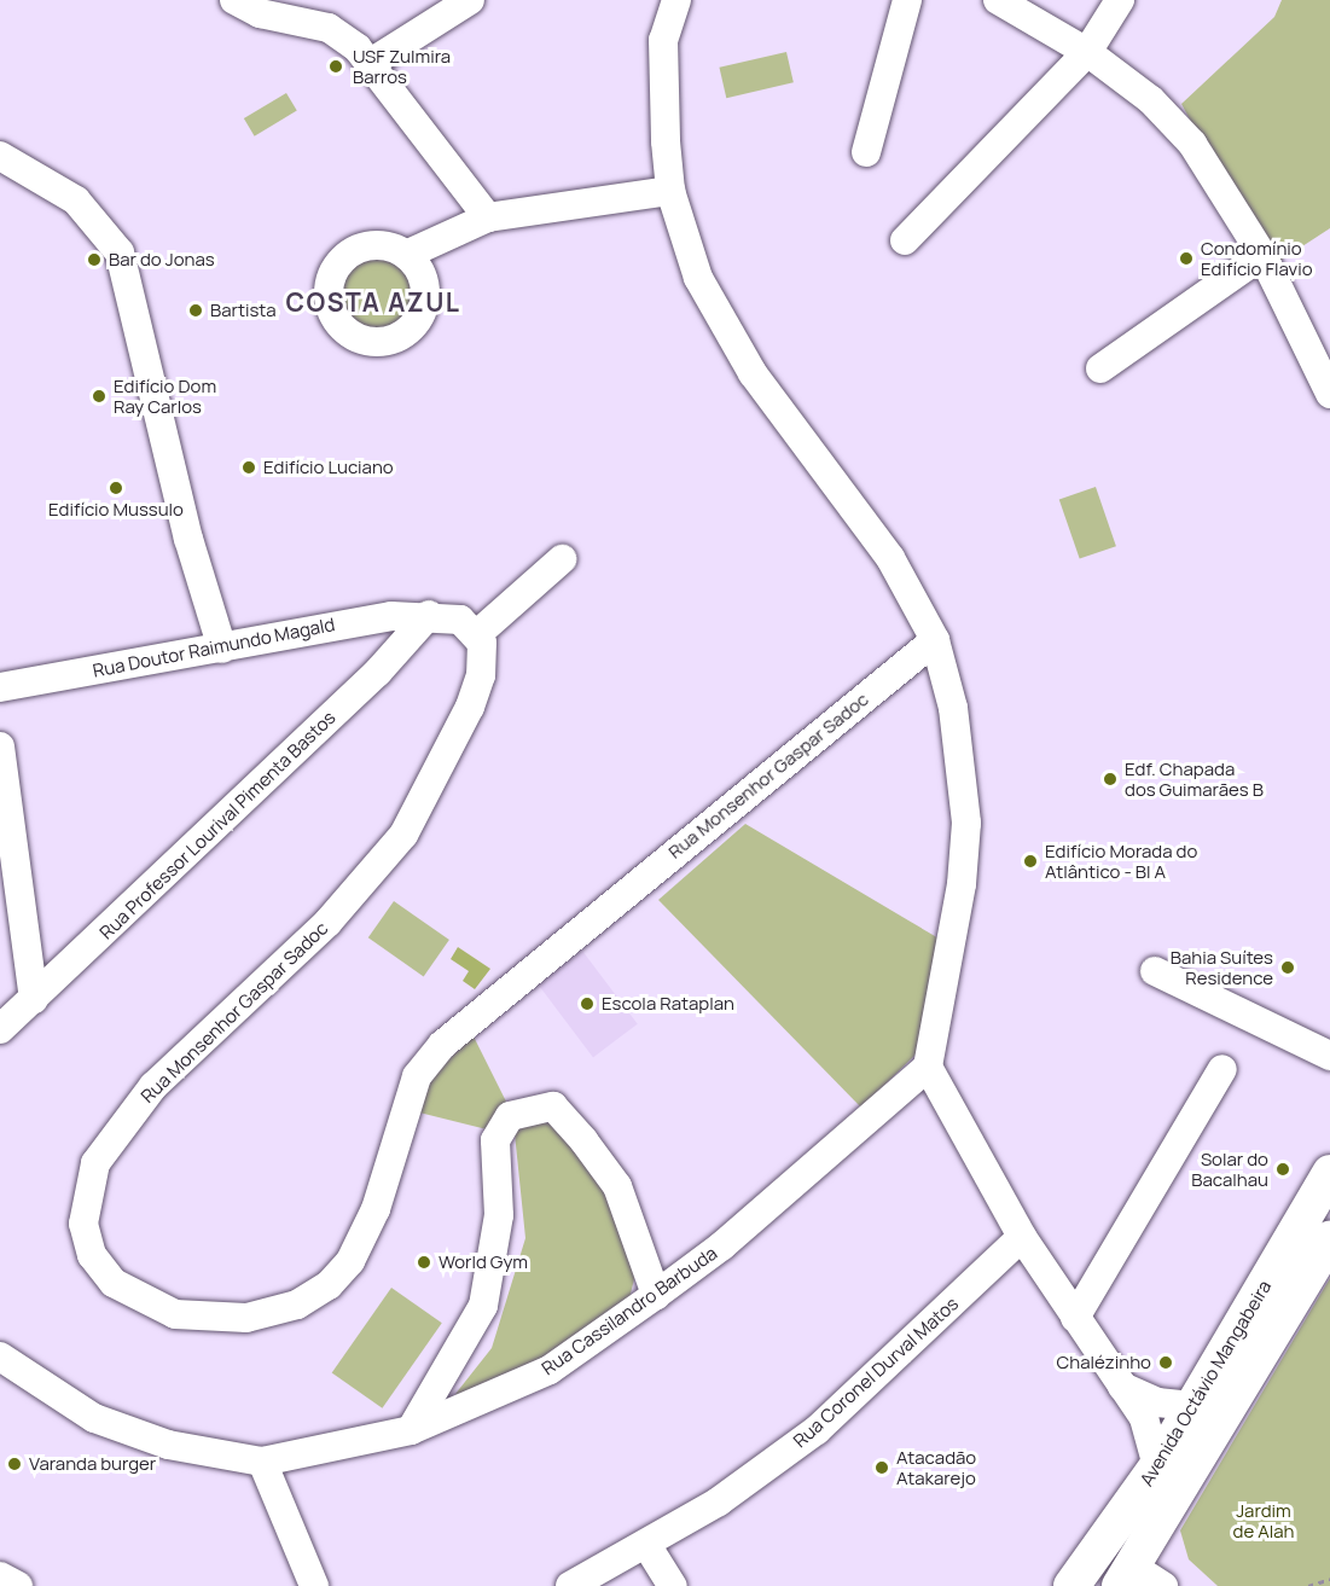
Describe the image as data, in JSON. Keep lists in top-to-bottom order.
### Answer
{
  "streets": {
    "main road": ["Avenida Octávio Mangabeira"],
    "street": [
      "Rua Doutor Raimundo Magald",
      "Rua Monsenhor Gaspar Sadoc",
      "Rua Professor Lourival Pimenta Bastos",
      "Rua Cassilandro Barbuda",
      "Rua Coronel Durval Matos"
    ]
  },
  "crossings": [
    ["Rua Doutor Raimundo Magald", "Rua Professor Lourival Pimenta Bastos"]
  ],
  "districts": ["COSTA AZUL"],
  "parks": ["Jardim de Alah"],
  "places": [
    "USF Zulmira Barros",
    "Condomínio Edifício Flavio",
    "Bar do Jonas",
    "Bartista",
    "Edifício Dom Ray Carlos",
    "Edifício Luciano",
    "Edifício Mussulo",
    "Edf. Chapada dos Guimarães B",
    "Edifício Morada do Atlântico - Bl A",
    "Bahia Suítes Residence",
    "Escola Rataplan",
    "Solar do Bacalhau",
    "World Gym",
    "Chalézinho",
    "Varanda burger",
    "Atacadão Atakarejo"
  ]
}
